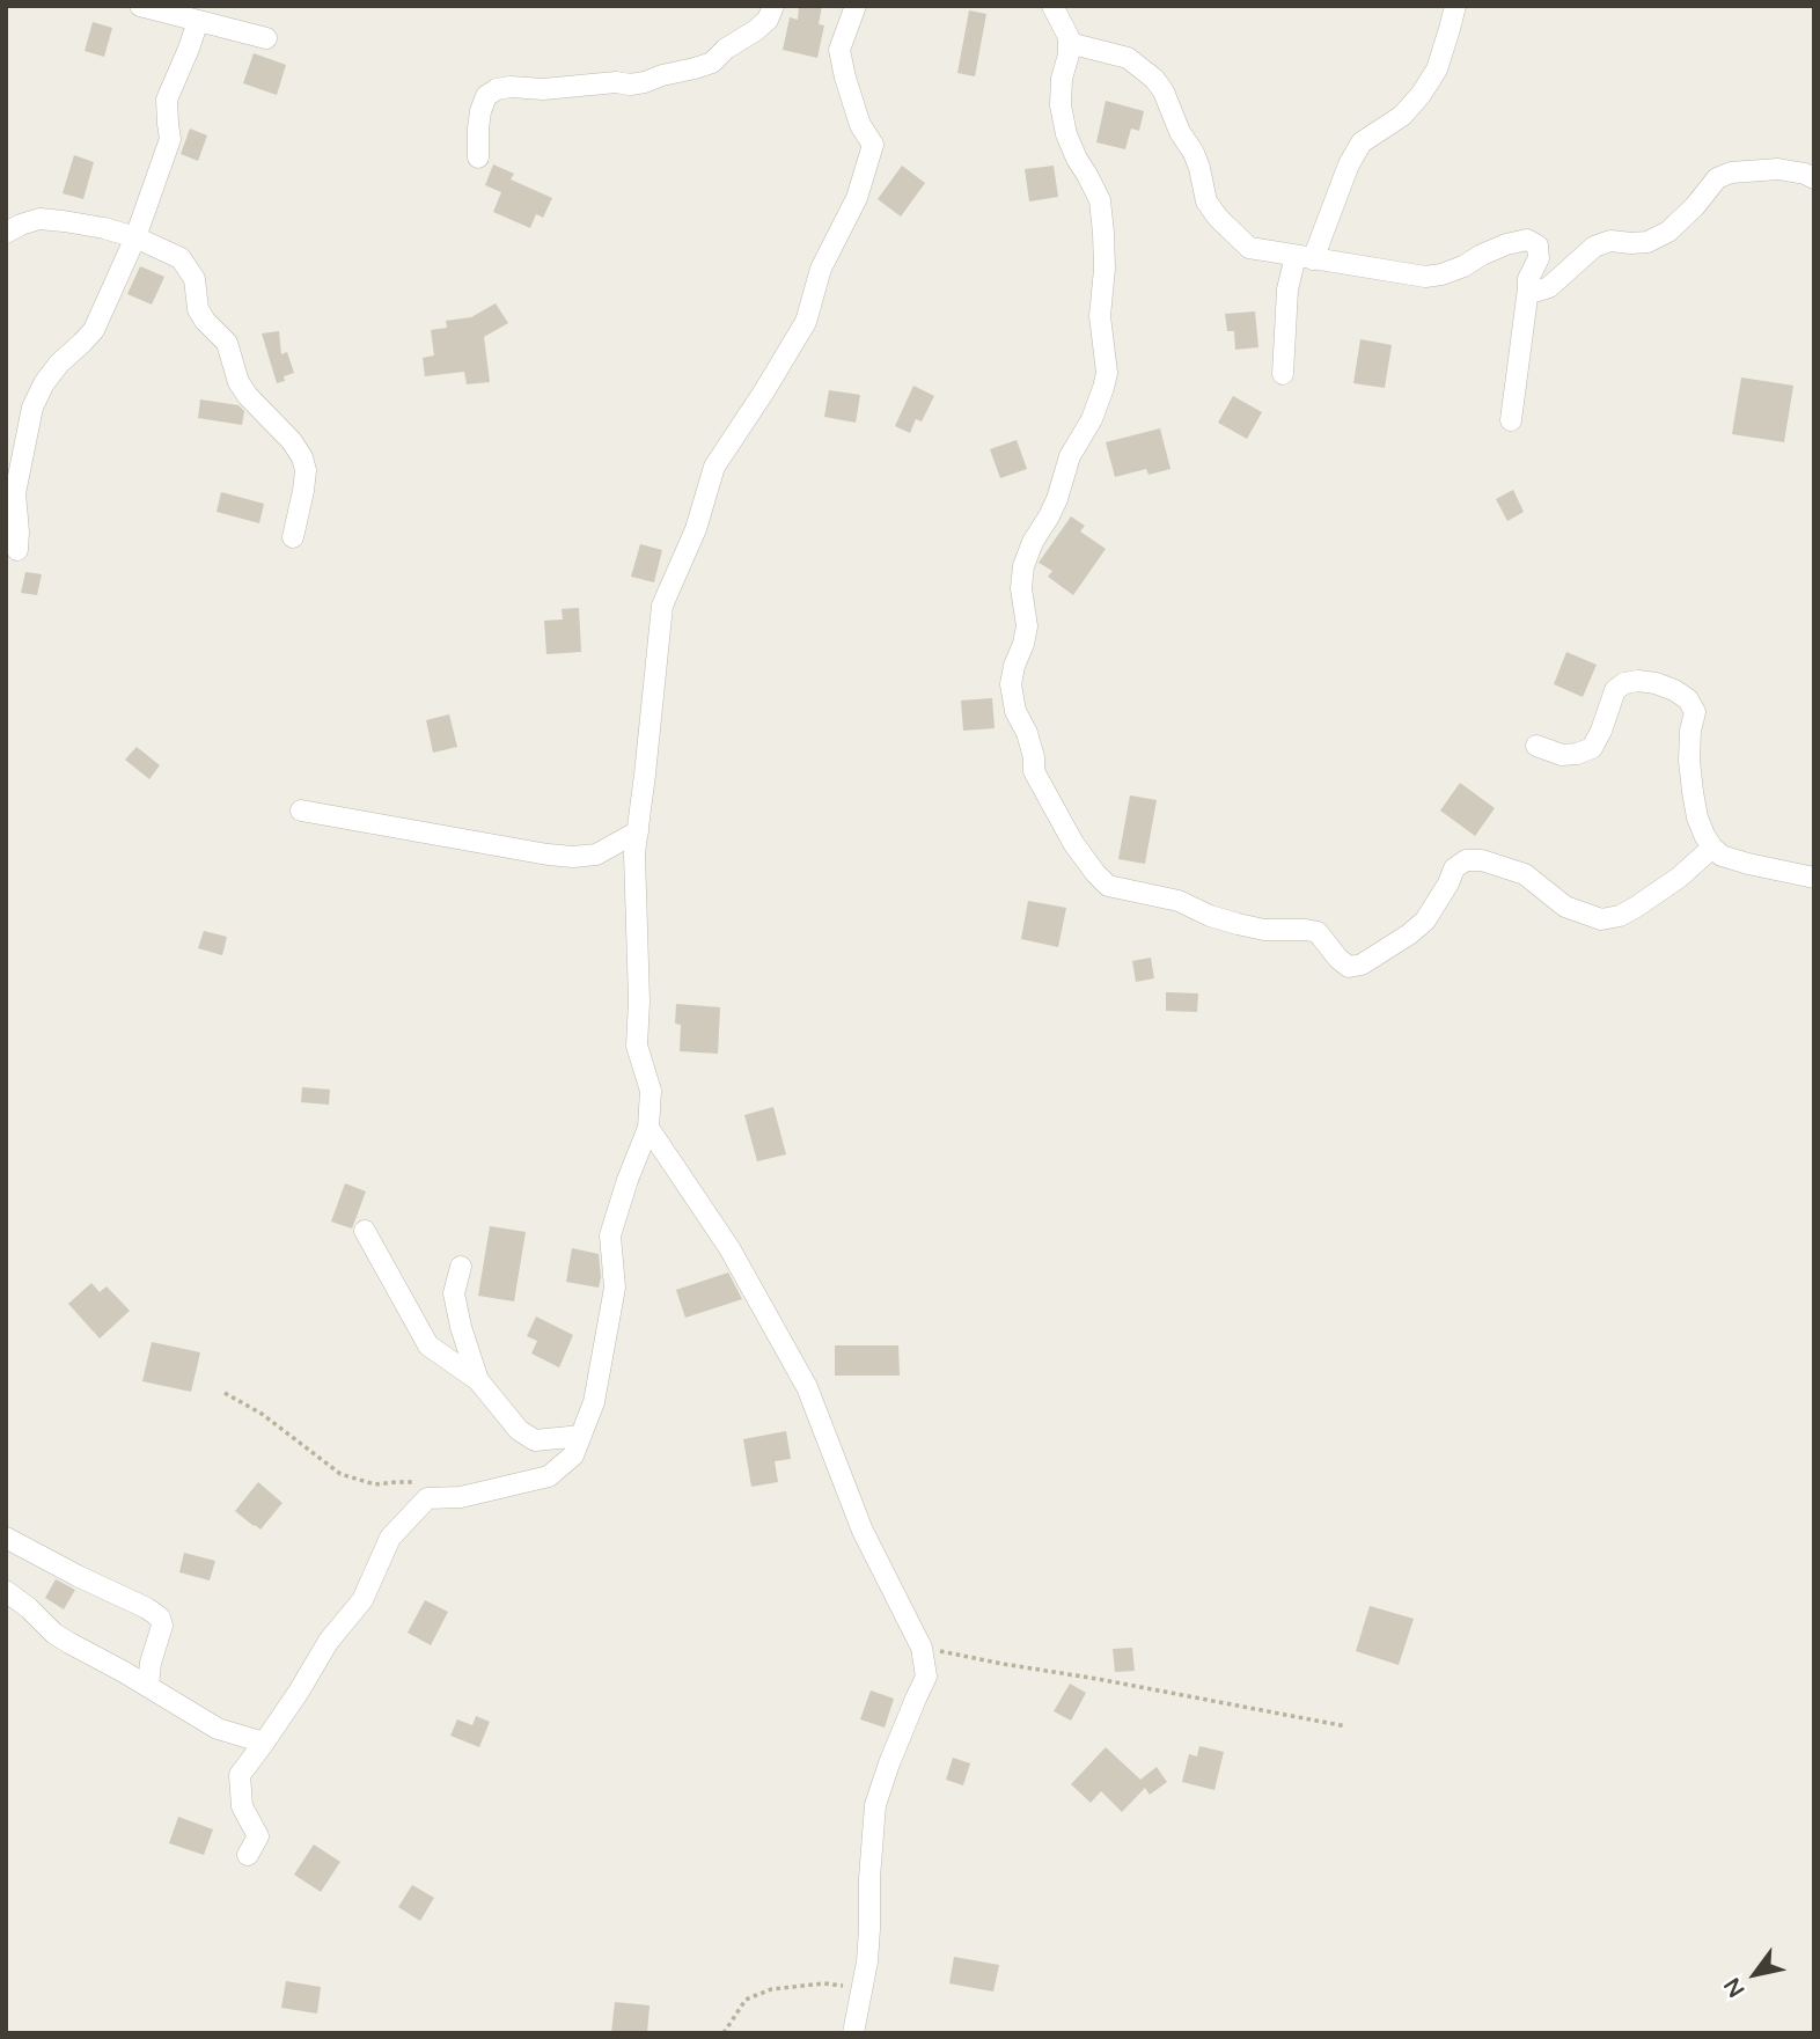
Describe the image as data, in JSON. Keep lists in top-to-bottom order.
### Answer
{
  "north": "bottom left"
}
